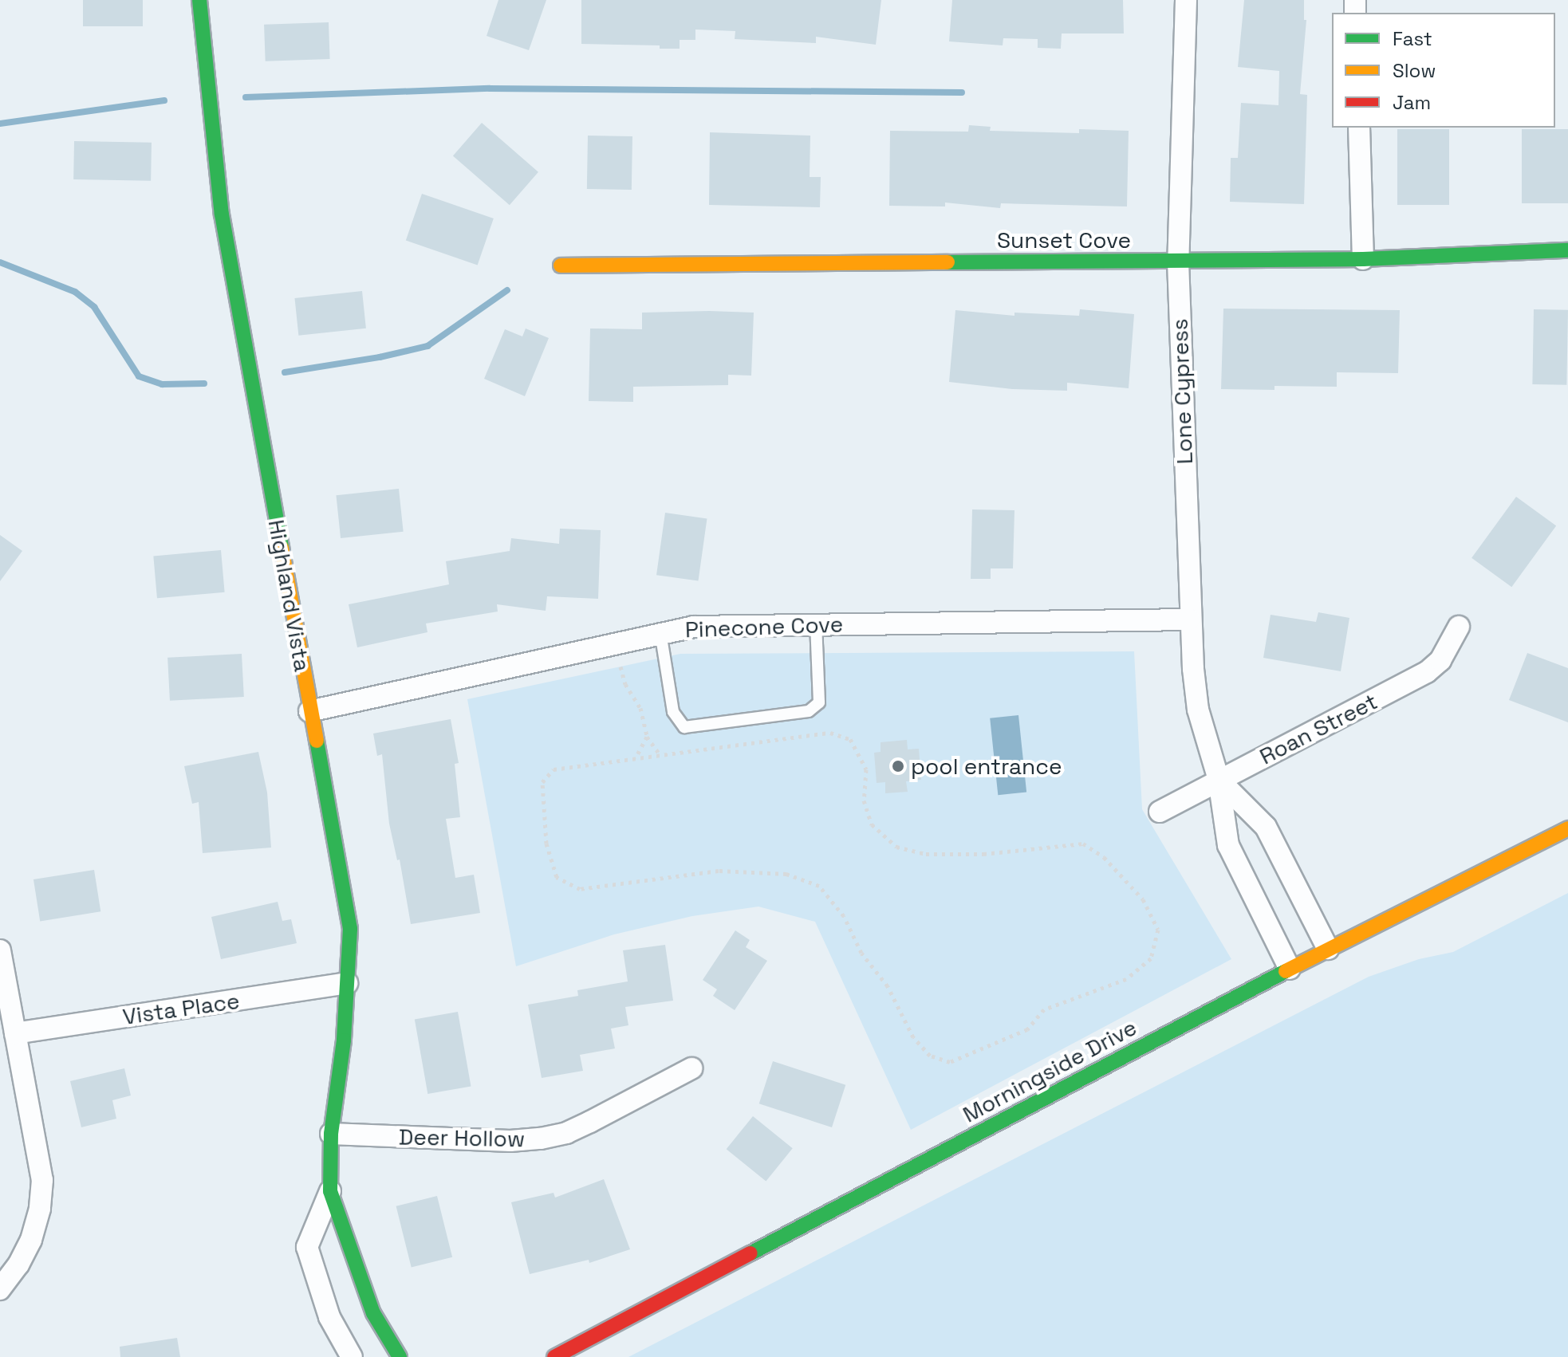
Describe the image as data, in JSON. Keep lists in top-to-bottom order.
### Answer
{
  "streets": {
    "street": [
      "Sunset Cove",
      "Lone Cypress",
      "Highland Vista",
      "Pinecone Cove",
      "Roan Street",
      "Vista Place",
      "Morningside Drive",
      "Deer Hollow"
    ]
  },
  "crossings": [
    ["Sunset Cove", "Lone Cypress"],
    ["Lone Cypress", "Pinecone Cove"],
    ["Lone Cypress", "Roan Street"],
    ["Lone Cypress", "Morningside Drive"],
    ["Highland Vista", "Pinecone Cove"],
    ["Highland Vista", "Vista Place"],
    ["Highland Vista", "Deer Hollow"]
  ],
  "places": ["pool entrance"],
  "legend": ["Fast", "Slow", "Jam"]
}
